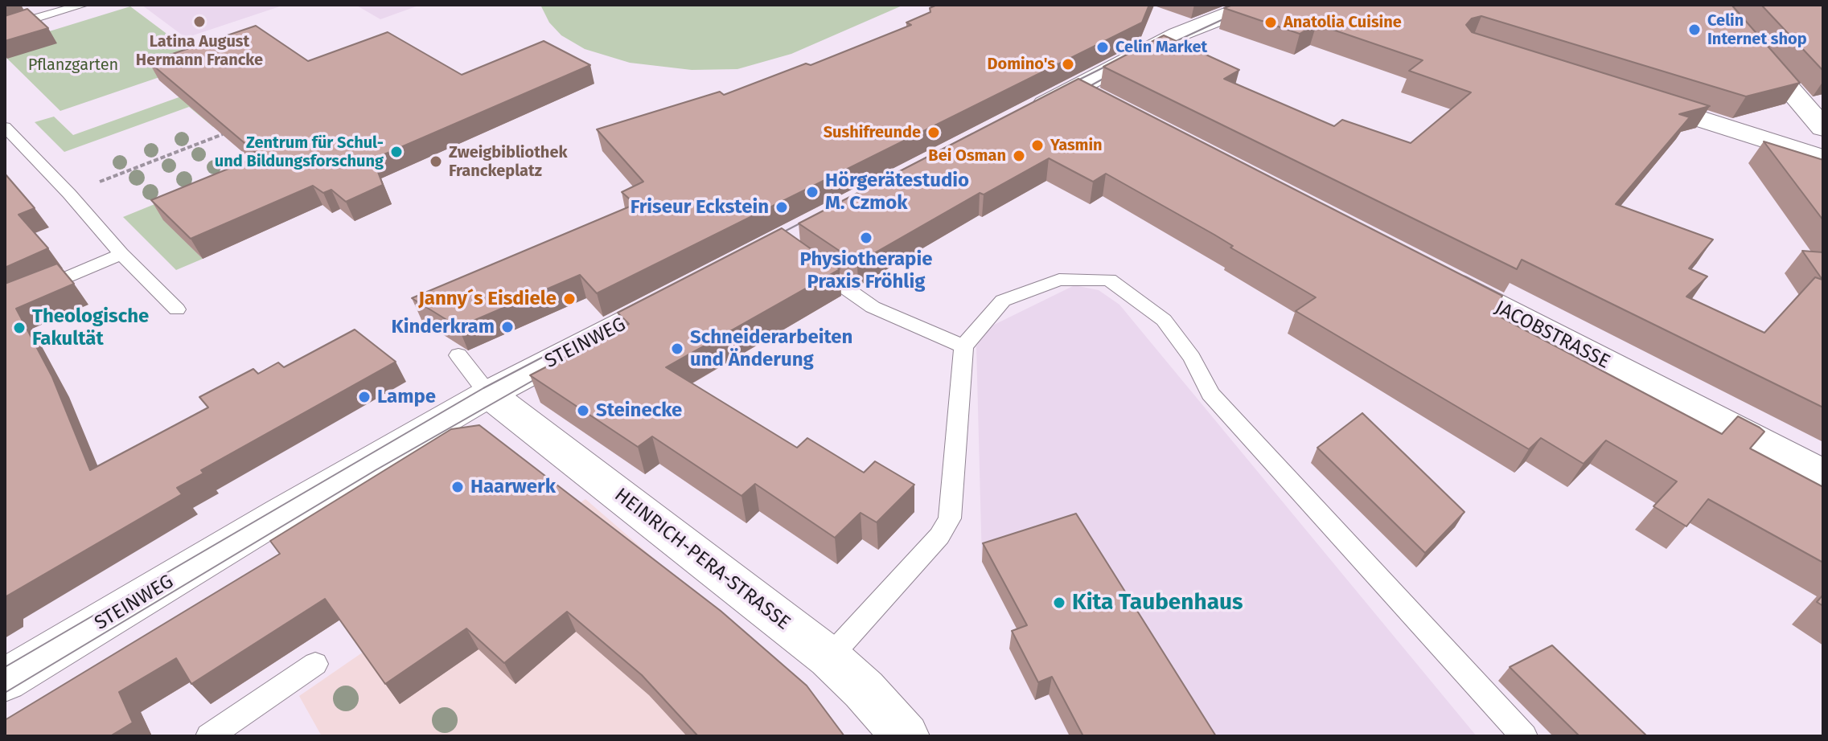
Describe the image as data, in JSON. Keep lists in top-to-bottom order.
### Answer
{
  "streets": {
    "street": ["JACOBSTRASSE", "STEINWEG", "HEINRICH-PERA-STRASSE"]
  },
  "crossings": [
    ["STEINWEG", "HEINRICH-PERA-STRASSE"]
  ],
  "parks": ["Pflanzgarten"],
  "places": [
    "Latina August Hermann Francke",
    "Anatolia Cuisine",
    "Celin Internet shop",
    "Celin Market",
    "Domino's",
    "Sushifreunde",
    "Yasmin",
    "Zentrum für Schul- und Bildungsforschung",
    "Bei Osman",
    "Zweigbibliothek Franckeplatz",
    "Hörgerätestudio M. Czmok",
    "Friseur Eckstein",
    "Physiotherapie Praxis Fröhlig",
    "Janny´s Eisdiele",
    "Kinderkram",
    "Theologische Fakultät",
    "Schneiderarbeiten und Änderung",
    "Lampe",
    "Steinecke",
    "Haarwerk",
    "Kita Taubenhaus"
  ]
}
